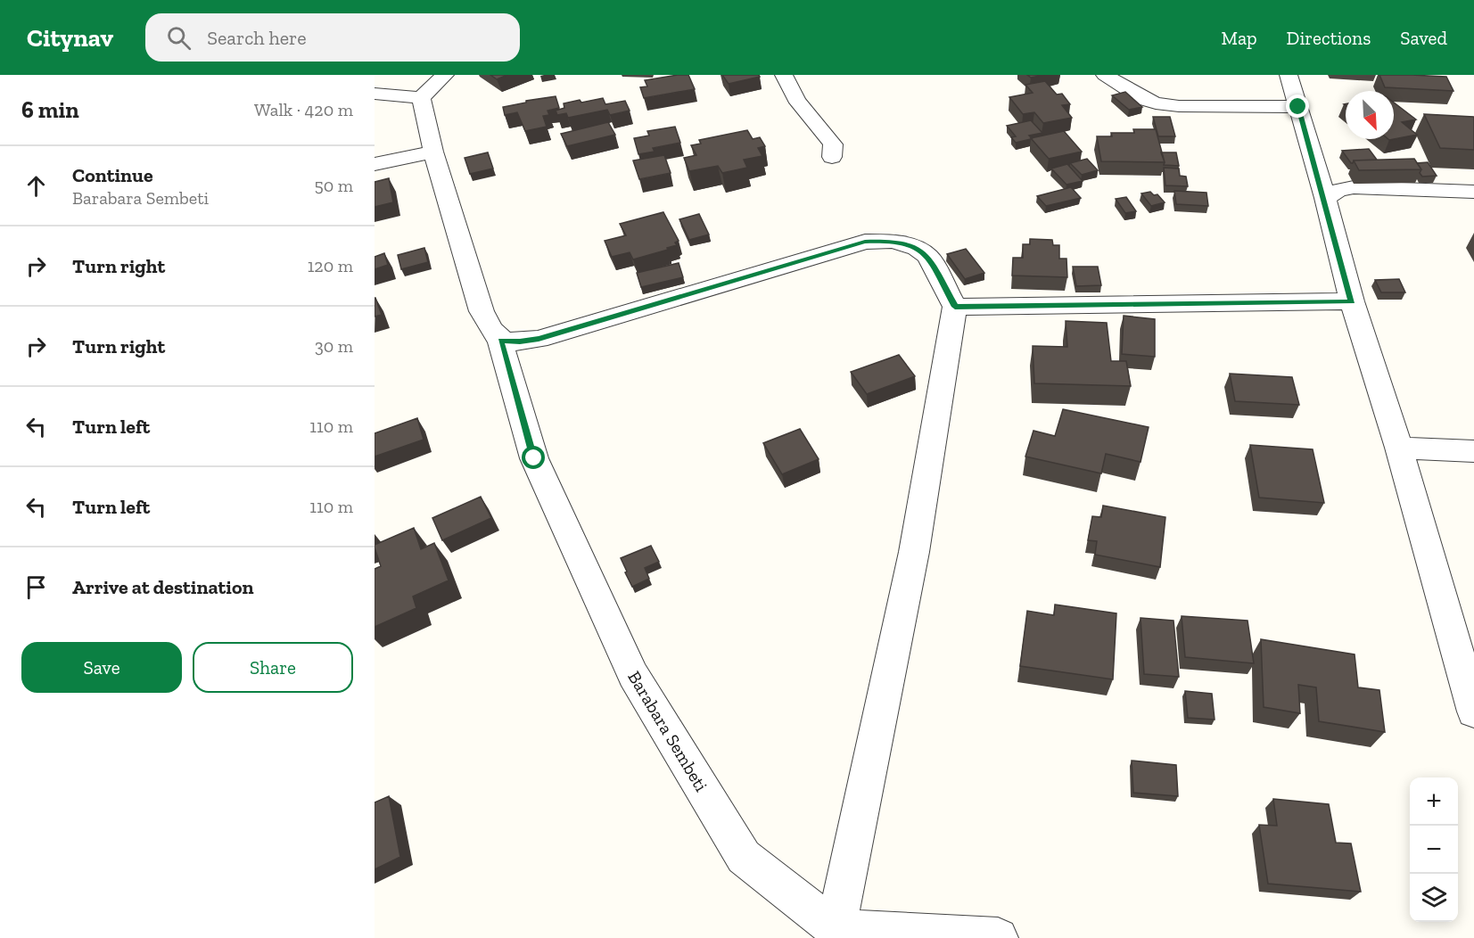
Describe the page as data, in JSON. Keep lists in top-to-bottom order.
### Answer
{
  "streets": {
    "street": ["Barabara Sembeti"]
  },
  "north": "bottom right",
  "page": {
    "header": "Citynav",
    "search": "Search here",
    "nav": ["Map", "Directions", "Saved"],
    "heading": ["6 min", "Walk · 420 m"],
    "list": [
      ["Continue", "Barabara Sembeti", "50 m"],
      ["Turn right", "120 m"],
      ["Turn right", "30 m"],
      ["Turn left", "110 m"],
      ["Turn left", "110 m"],
      "Arrive at destination"
    ],
    "buttons": ["Save", "Share"],
    "map_buttons": ["+", "−"]
  }
}
